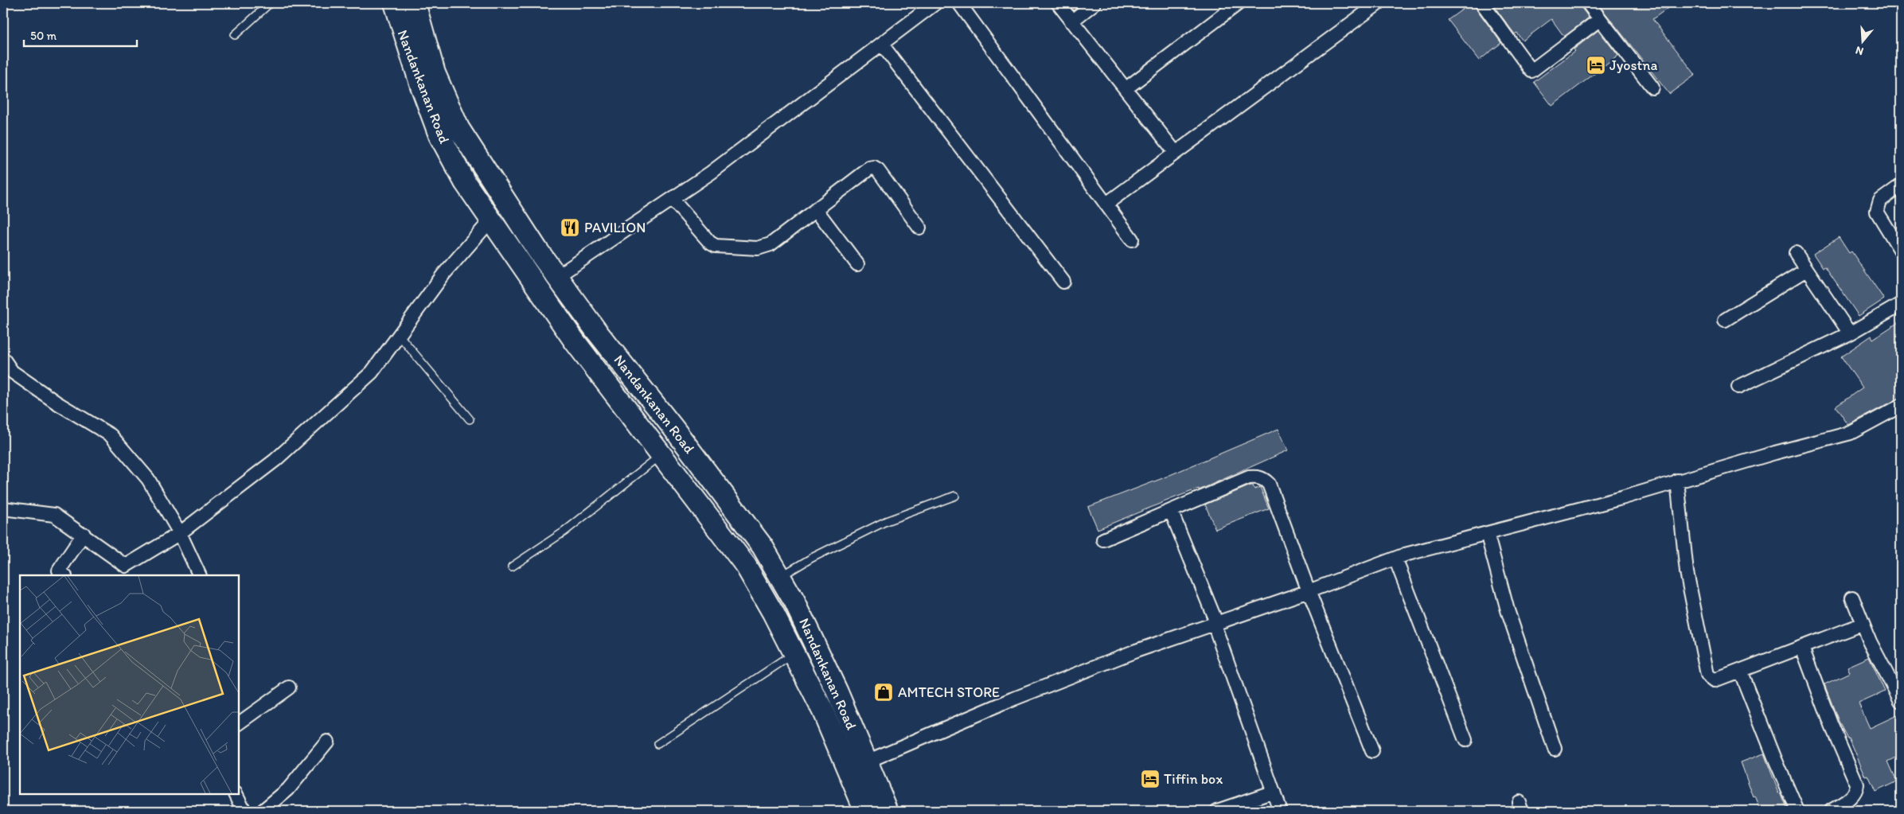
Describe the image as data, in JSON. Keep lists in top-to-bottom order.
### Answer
{
  "streets": {
    "main road": ["Nandankanan Road"]
  },
  "places": {
    "hotel": ["Jyostna", "Tiffin box"],
    "restaurant": ["PAVILION"],
    "shop": ["AMTECH STORE"]
  },
  "scale_bar": "50 m",
  "north": "bottom"
}
